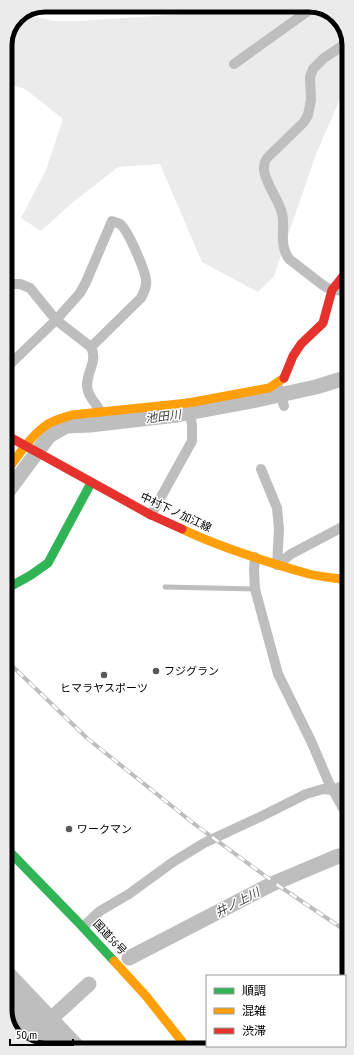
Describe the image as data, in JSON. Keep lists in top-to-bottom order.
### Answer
{
  "streets": {
    "main road": ["中村下ノ加江線", "国道56号"]
  },
  "water": ["池田川", "井ノ上川"],
  "places": ["フジグラン", "ヒマラヤスポーツ", "ワークマン"],
  "legend": ["順調", "混雑", "渋滞"],
  "scale_bar": "50 m"
}
